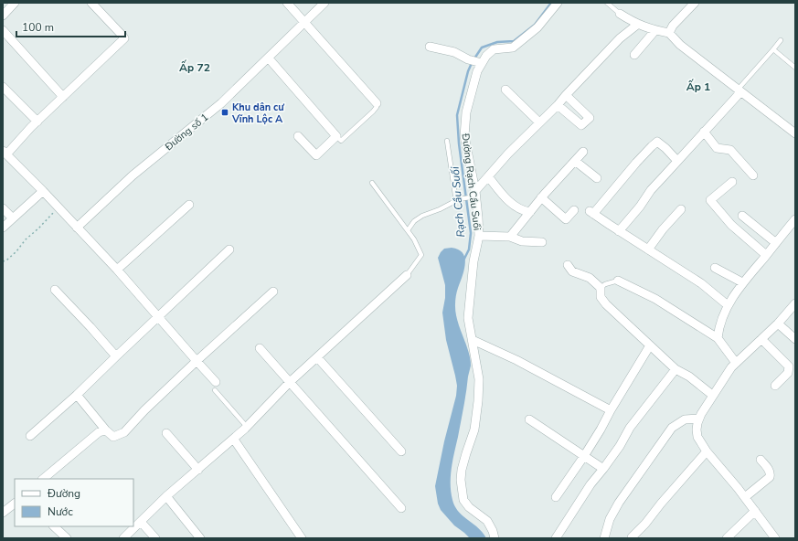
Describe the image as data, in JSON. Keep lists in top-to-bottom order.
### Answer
{
  "streets": {
    "street": ["Đường số 1", "Đường Rạch Cầu Suối"]
  },
  "districts": ["Ấp 72", "Ấp 1"],
  "water": ["Rạch Cầu Suối"],
  "places": {
    "transit": ["Khu dân cư Vĩnh Lộc A"]
  },
  "legend": ["Đường", "Nước"],
  "scale_bar": "100 m"
}
